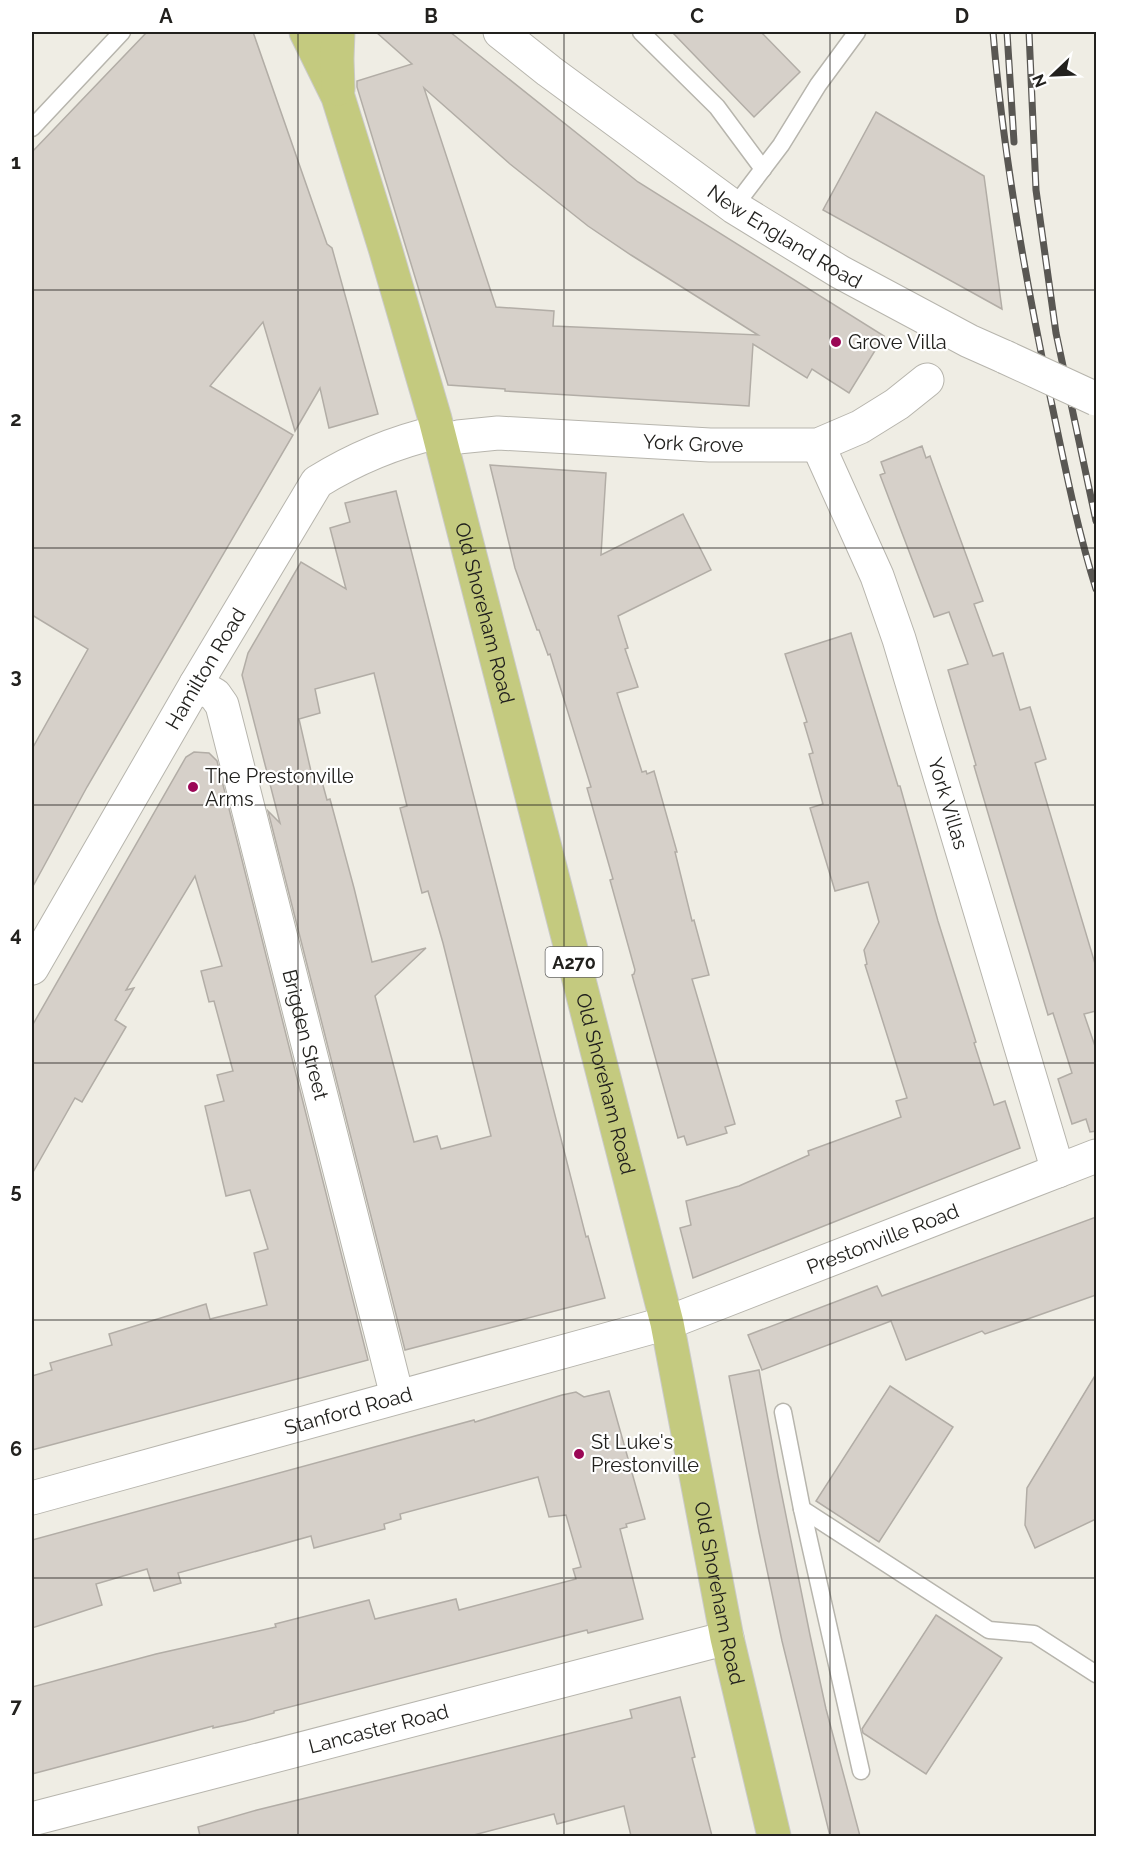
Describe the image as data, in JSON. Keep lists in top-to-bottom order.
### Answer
{
  "streets": {
    "main road": ["Old Shoreham Road", "A270"],
    "street": [
      "New England Road",
      "York Grove",
      "Hamilton Road",
      "York Villas",
      "Brigden Street",
      "Prestonville Road",
      "Stanford Road",
      "Lancaster Road"
    ]
  },
  "crossings": [
    ["York Grove", "Old Shoreham Road"],
    ["York Grove", "Hamilton Road"],
    ["York Grove", "York Villas"],
    ["Old Shoreham Road", "Hamilton Road"],
    ["Old Shoreham Road", "Prestonville Road"],
    ["Old Shoreham Road", "Stanford Road"],
    ["Old Shoreham Road", "Lancaster Road"],
    ["Hamilton Road", "Brigden Street"],
    ["York Villas", "Prestonville Road"],
    ["Brigden Street", "Stanford Road"],
    ["Prestonville Road", "Stanford Road"]
  ],
  "places": ["Grove Villa", "The Prestonville Arms", "St Luke's Prestonville"],
  "north": "bottom left",
  "grid": {
    "columns": [
      "A",
      "B",
      "C",
      "D"
    ],
    "rows": [
      "1",
      "2",
      "3",
      "4",
      "5",
      "6",
      "7"
    ]
  }
}
